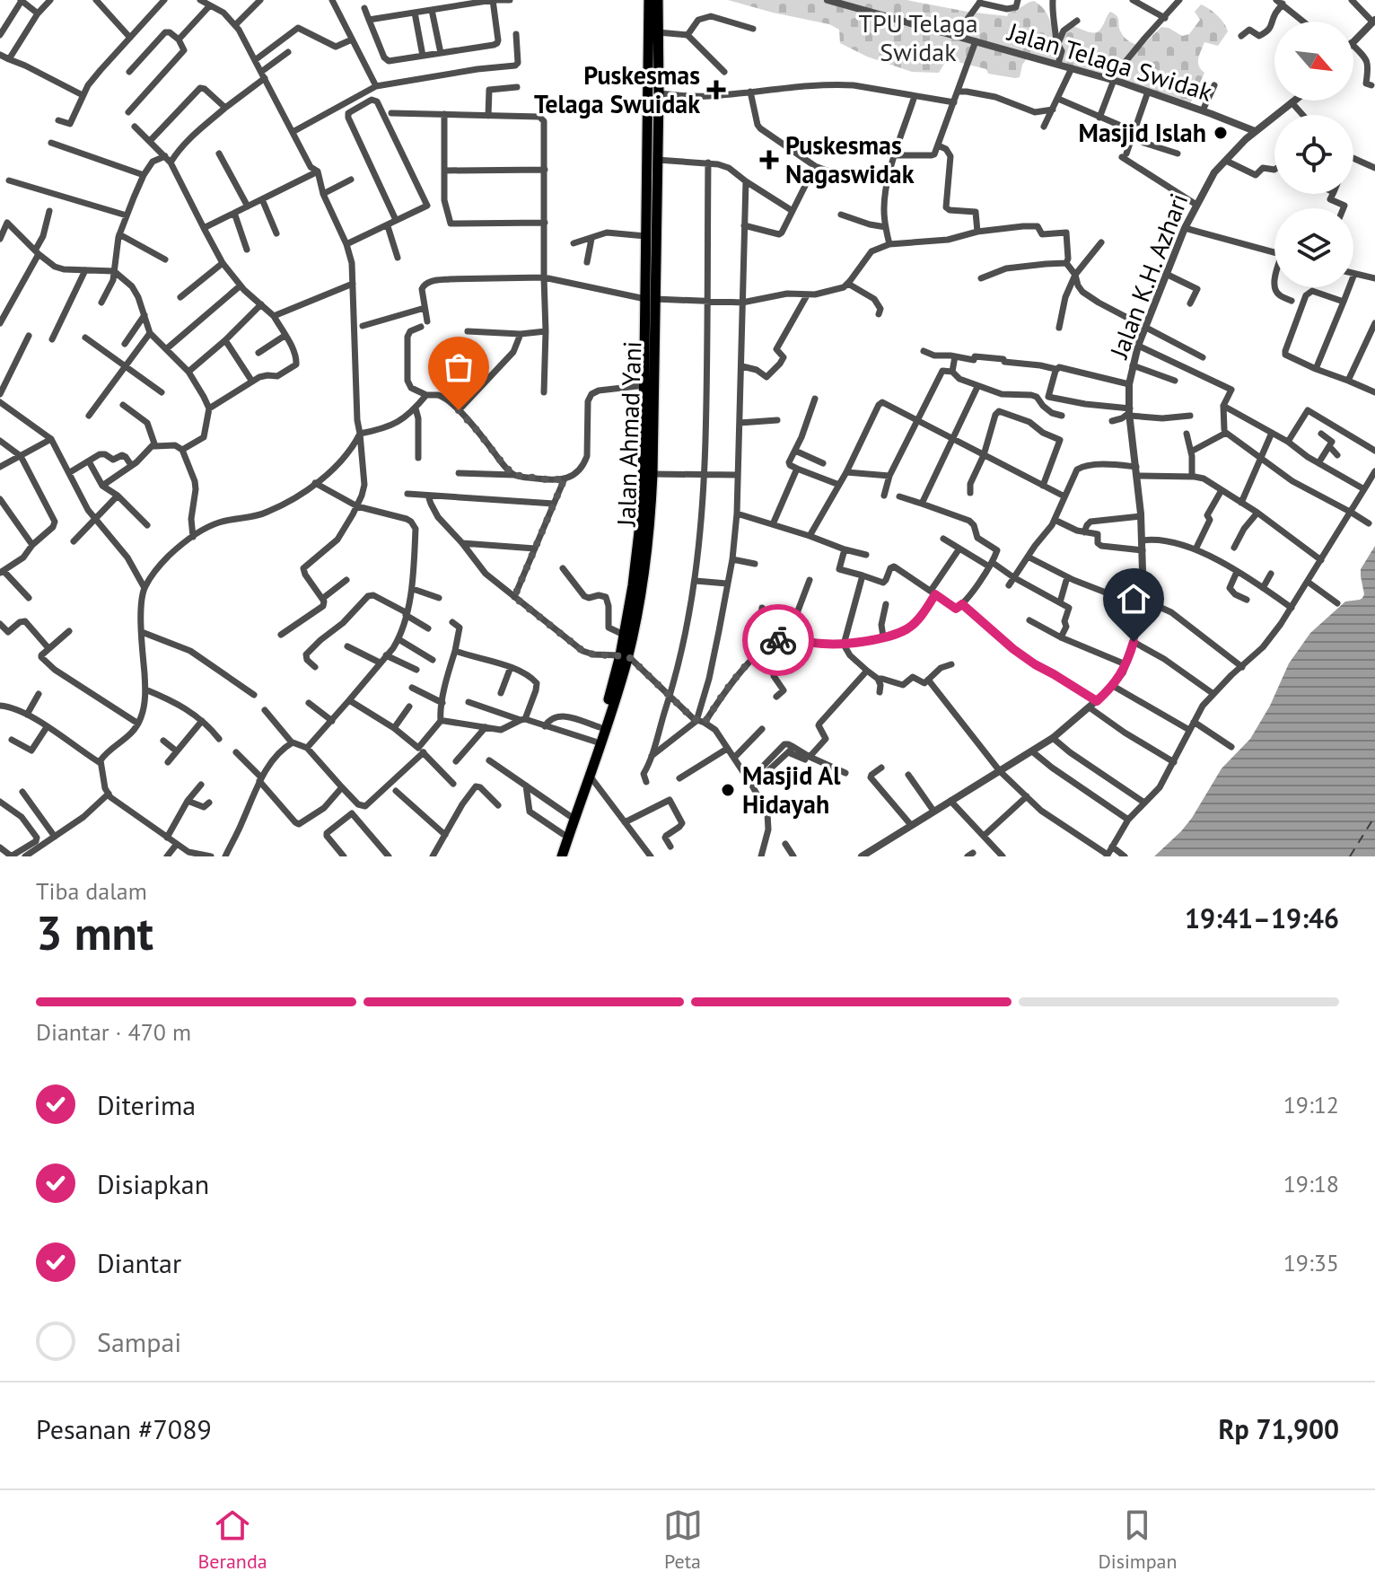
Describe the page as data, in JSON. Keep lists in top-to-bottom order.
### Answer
{
  "streets": {
    "highway": ["Jalan Ahmad Yani"],
    "street": ["Jalan Telaga Swidak", "Jalan K.H. Azhari"]
  },
  "crossings": [
    ["Jalan Telaga Swidak", "Jalan K.H. Azhari"]
  ],
  "parks": ["TPU Telaga Swidak"],
  "places": {
    "health": ["Puskesmas Telaga Swuidak", "Puskesmas Nagaswidak"],
    "other": ["Masjid Islah", "Masjid Al Hidayah"]
  },
  "north": "bottom right",
  "page": {
    "heading": ["3 mnt", "Tiba dalam", "19:41–19:46"],
    "panel": ["Pesanan #7089", "Rp 71,900"],
    "bar": "Diantar · 470 m",
    "list": [
      ["Diterima", "19:12"],
      ["Disiapkan", "19:18"],
      ["Diantar", "19:35"],
      "Sampai"
    ],
    "tabs": ["Beranda", "Peta", "Disimpan"]
  }
}
